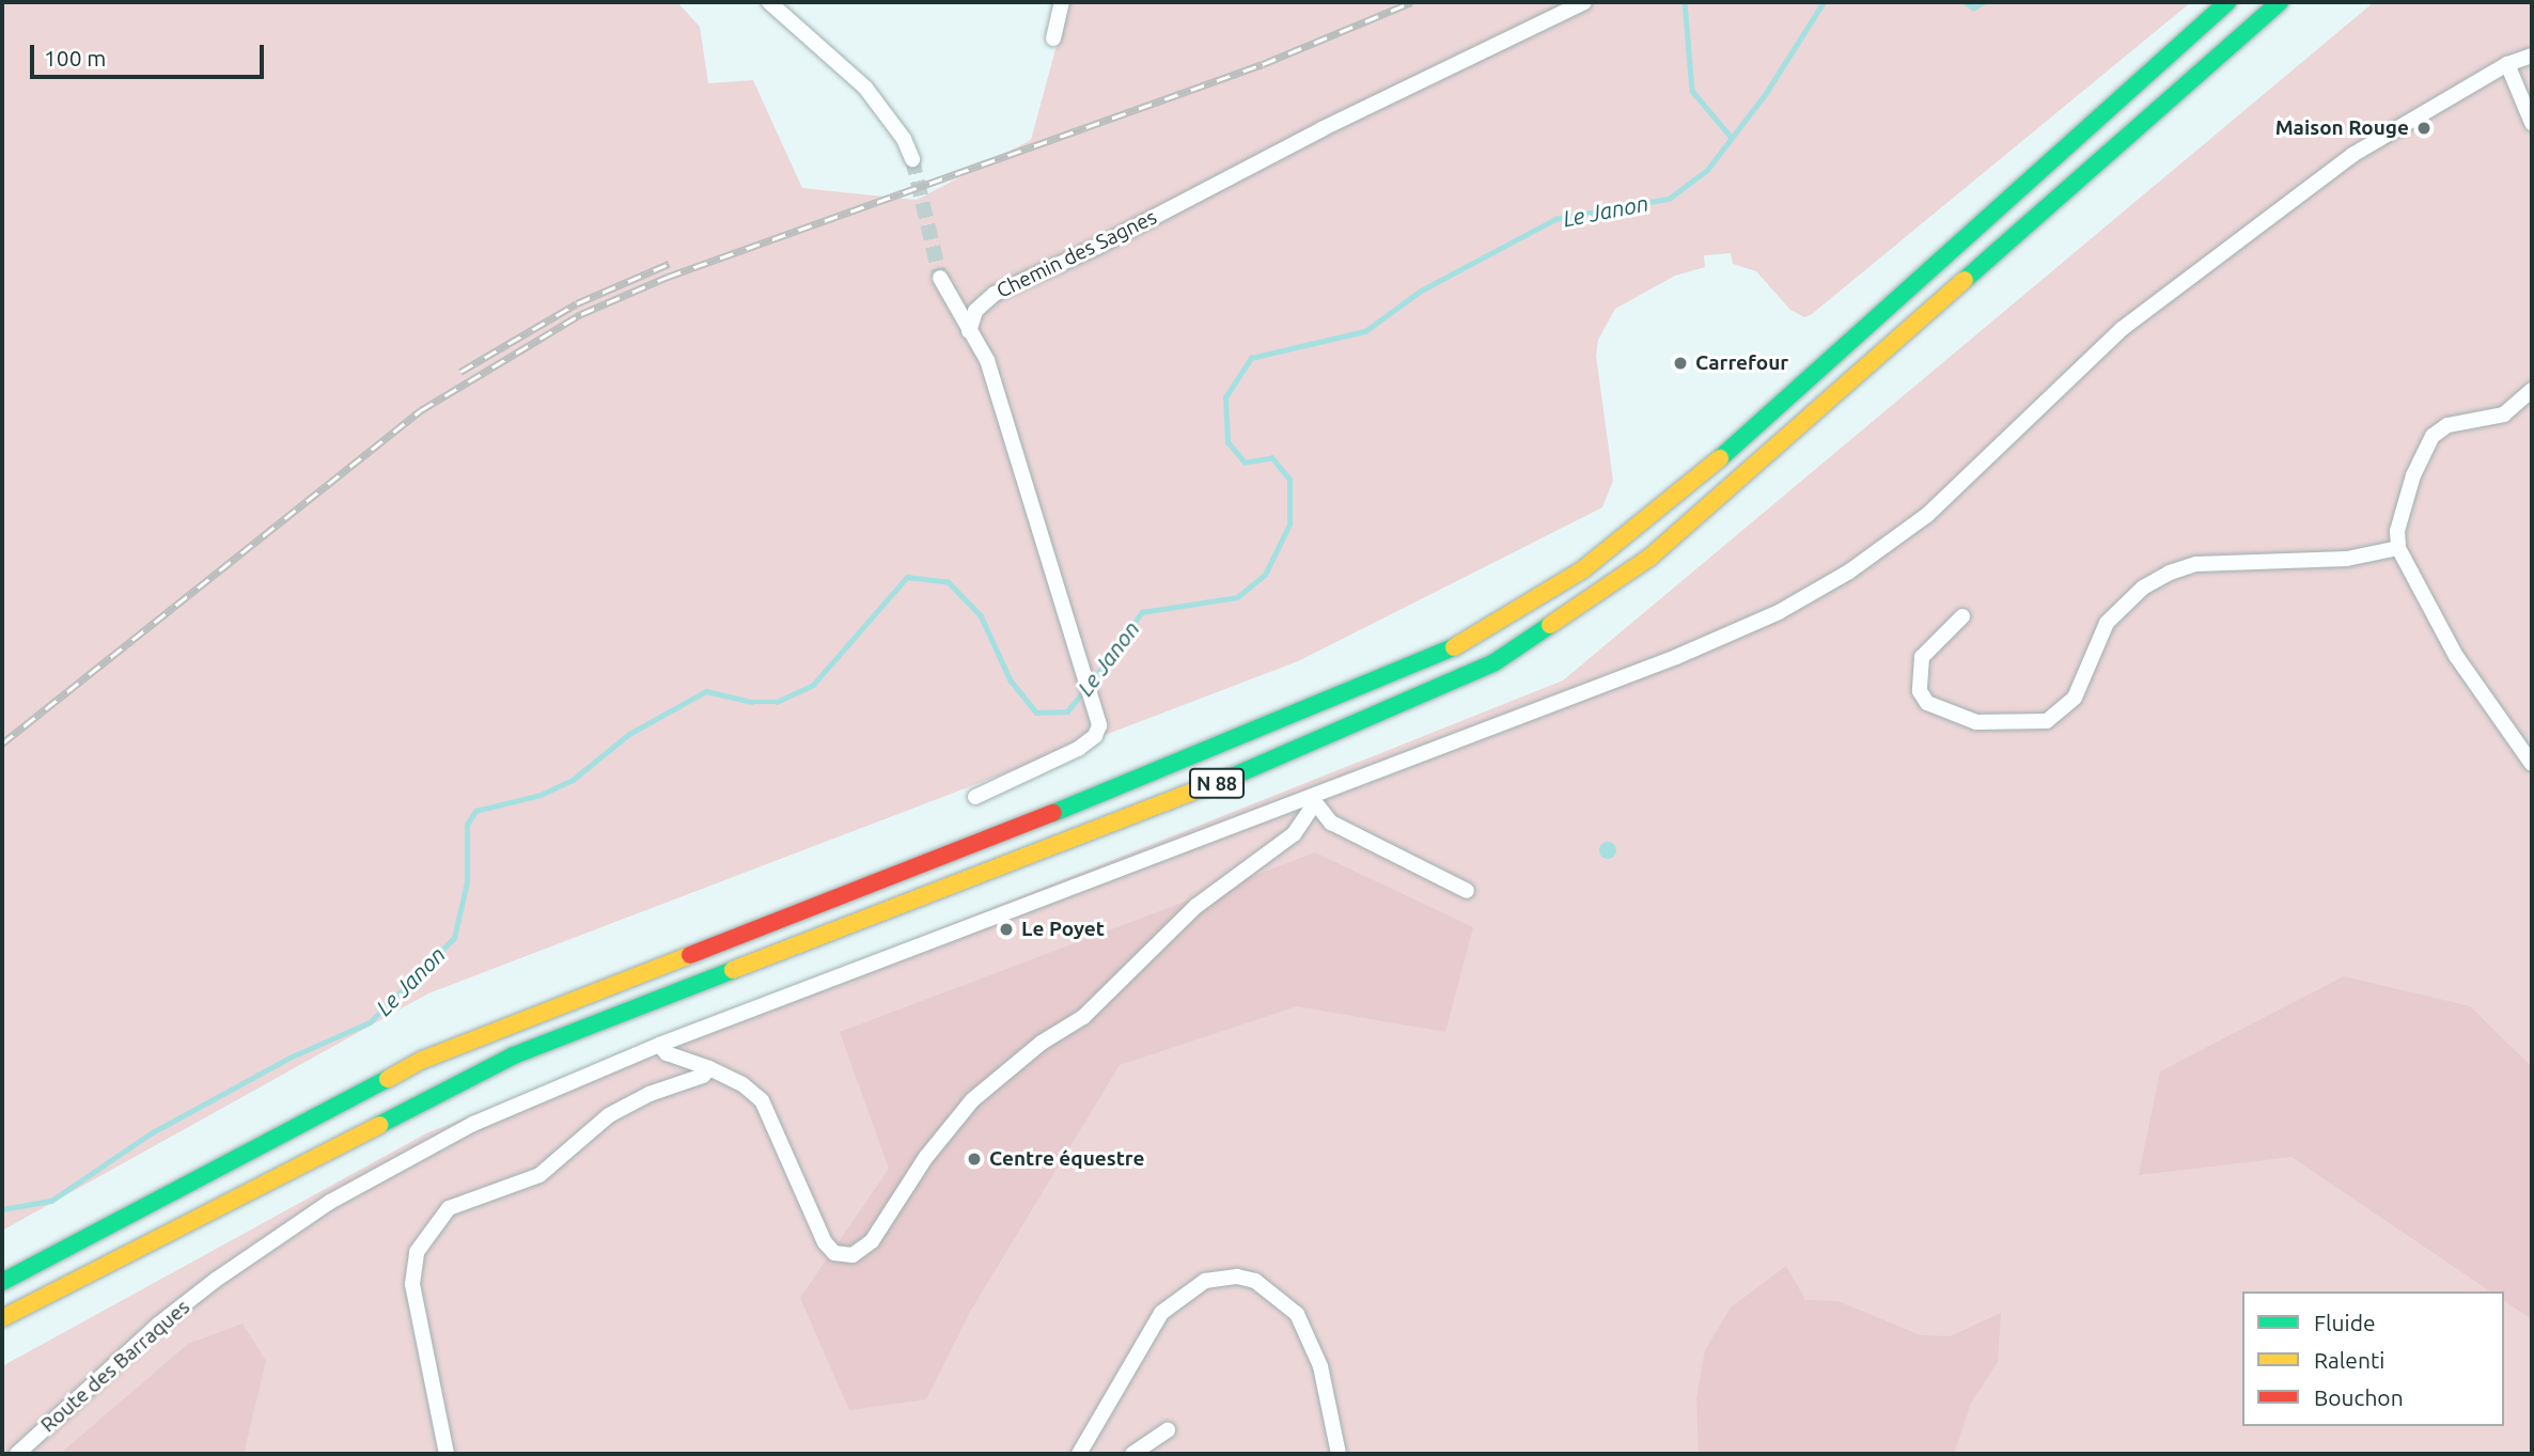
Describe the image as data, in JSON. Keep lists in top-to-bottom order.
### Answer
{
  "streets": {
    "highway": ["N 88"],
    "street": ["Chemin des Sagnes", "Route des Barraques"]
  },
  "water": ["Le Janon"],
  "places": [
    "Maison Rouge",
    "Carrefour",
    "Le Poyet",
    "Centre équestre"
  ],
  "legend": ["Fluide", "Ralenti", "Bouchon"],
  "scale_bar": "100 m"
}
